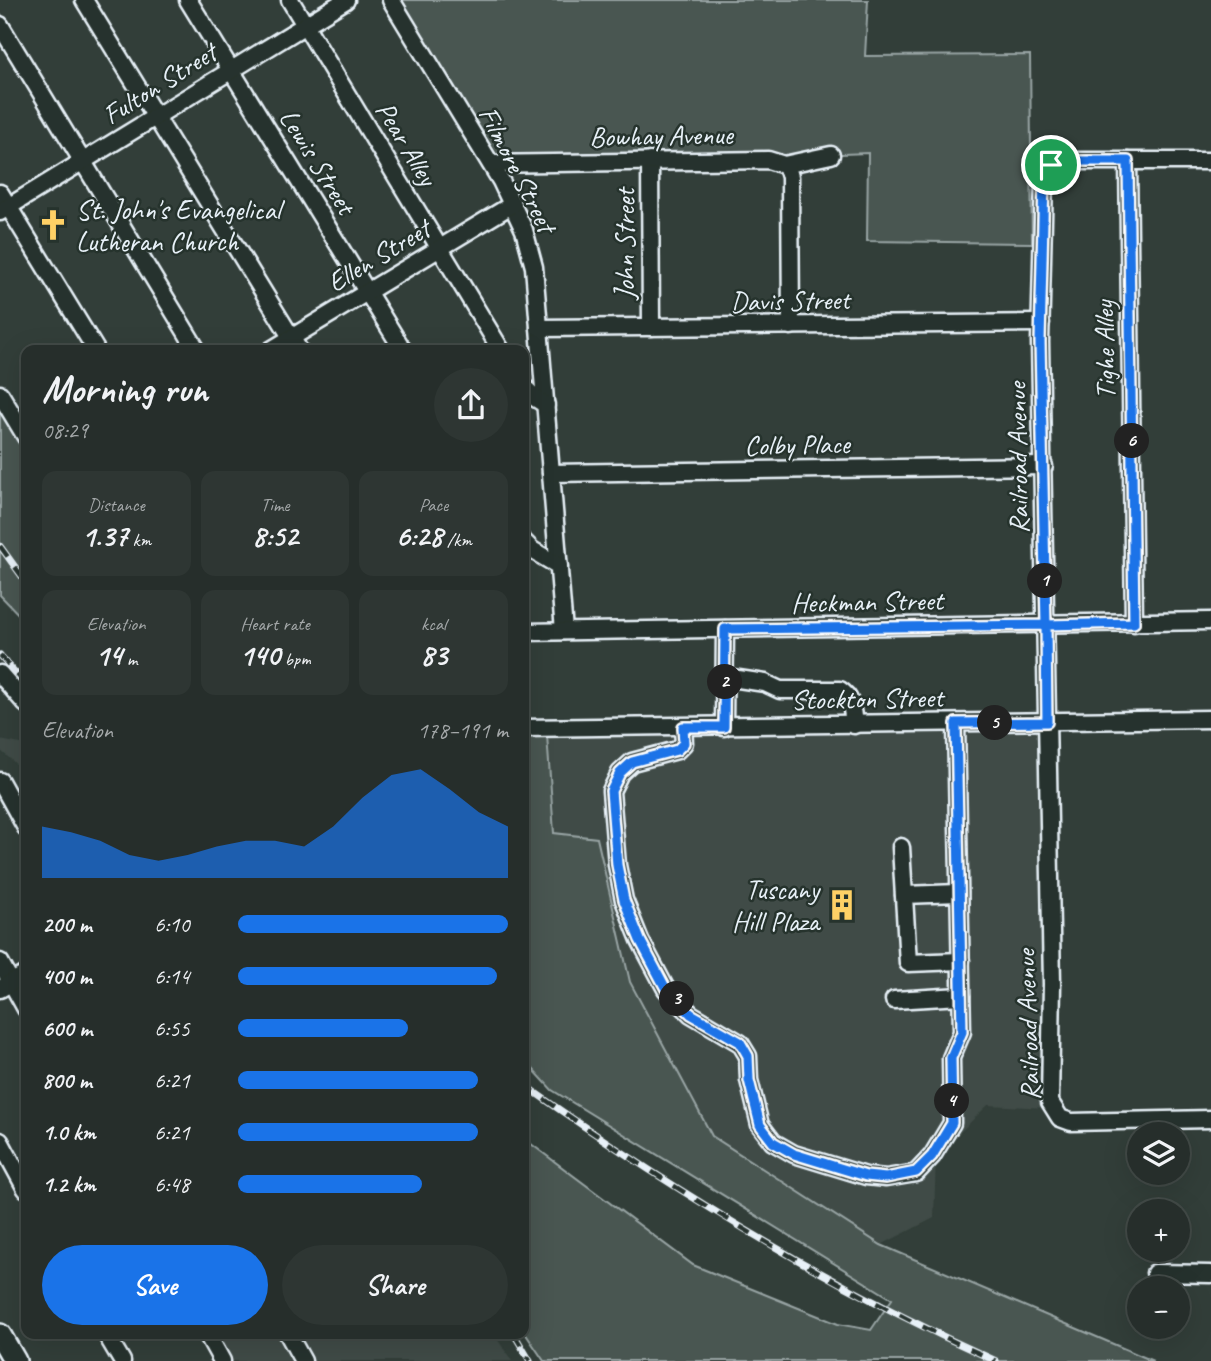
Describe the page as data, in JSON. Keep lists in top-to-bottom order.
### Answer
{
  "streets": {
    "street": [
      "Fulton Street",
      "Bowhay Avenue",
      "Pear Alley",
      "Lewis Street",
      "Filmore Street",
      "John Street",
      "Ellen Street",
      "Davis Street",
      "Tighe Alley",
      "Colby Place",
      "Railroad Avenue",
      "Heckman Street",
      "Stockton Street"
    ]
  },
  "crossings": [
    ["Fulton Street", "Pear Alley"],
    ["Fulton Street", "Lewis Street"],
    ["Bowhay Avenue", "Filmore Street"],
    ["Bowhay Avenue", "John Street"],
    ["Pear Alley", "Ellen Street"],
    ["Lewis Street", "Ellen Street"],
    ["Filmore Street", "Ellen Street"],
    ["Filmore Street", "Davis Street"],
    ["Filmore Street", "Colby Place"],
    ["Filmore Street", "Heckman Street"],
    ["John Street", "Davis Street"],
    ["Davis Street", "Railroad Avenue"],
    ["Tighe Alley", "Railroad Avenue"],
    ["Tighe Alley", "Heckman Street"],
    ["Colby Place", "Railroad Avenue"],
    ["Railroad Avenue", "Heckman Street"],
    ["Railroad Avenue", "Stockton Street"]
  ],
  "places": {
    "church": ["St. John's Evangelical Lutheran Church"],
    "building": ["Tuscany Hill Plaza"]
  },
  "page": {
    "heading": ["Morning run", "08:29"],
    "pins": [
      "6",
      "1",
      "2",
      "5",
      "3",
      "4"
    ],
    "stats": [
      ["Distance", "1.37 km"],
      ["Time", "8:52"],
      ["Pace", "6:28 /km"],
      ["Elevation", "14 m"],
      ["Heart rate", "140 bpm"],
      ["kcal", "83"]
    ],
    "chart": ["Elevation", "178–191 m"],
    "list": [
      {
        "name": "200 m",
        "note": "6:10"
      },
      {
        "name": "400 m",
        "note": "6:14"
      },
      {
        "name": "600 m",
        "note": "6:55"
      },
      {
        "name": "800 m",
        "note": "6:21"
      },
      {
        "name": "1.0 km",
        "note": "6:21"
      },
      {
        "name": "1.2 km",
        "note": "6:48"
      }
    ],
    "map_buttons": ["+", "−"],
    "buttons": ["Save", "Share"]
  }
}
